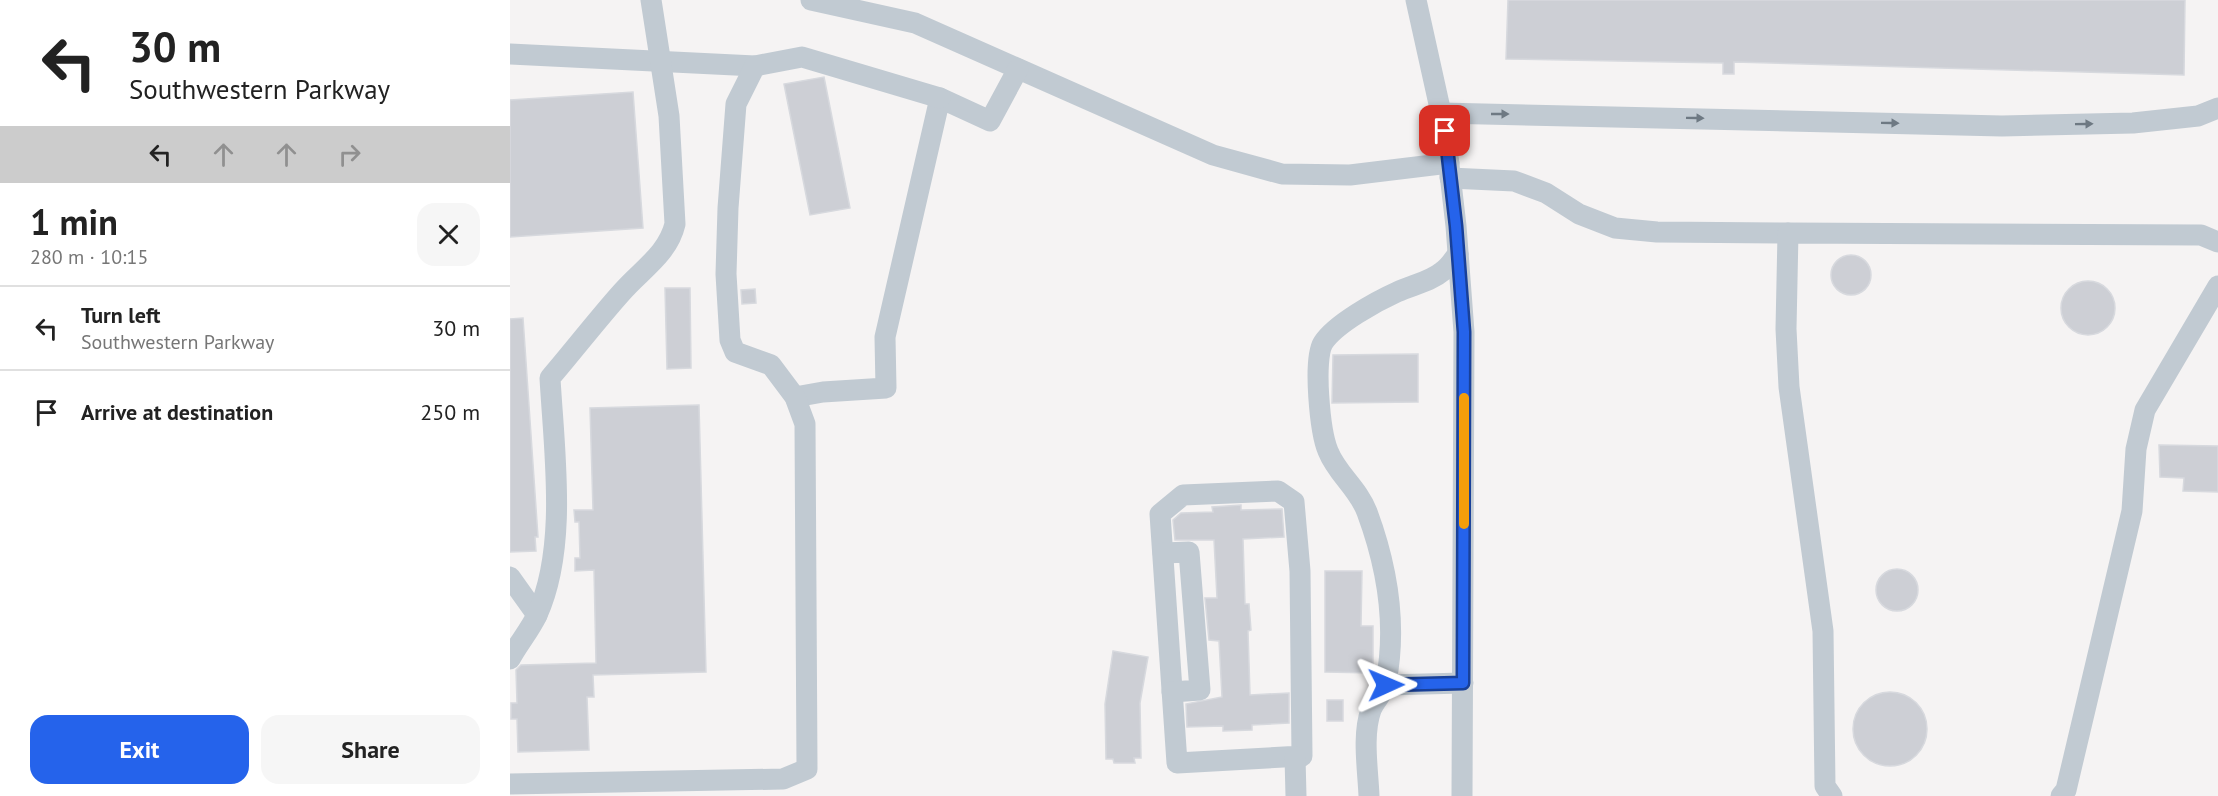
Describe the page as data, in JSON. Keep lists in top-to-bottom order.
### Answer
{
  "page": {
    "turn": ["30 m", "Southwestern Parkway"],
    "heading": ["1 min", "280 m · 10:15"],
    "list": [
      {
        "name": "Turn left",
        "note": "Southwestern Parkway",
        "value": "30 m"
      },
      {
        "name": "Arrive at destination",
        "value": "250 m"
      }
    ],
    "buttons": ["Exit", "Share"]
  }
}
